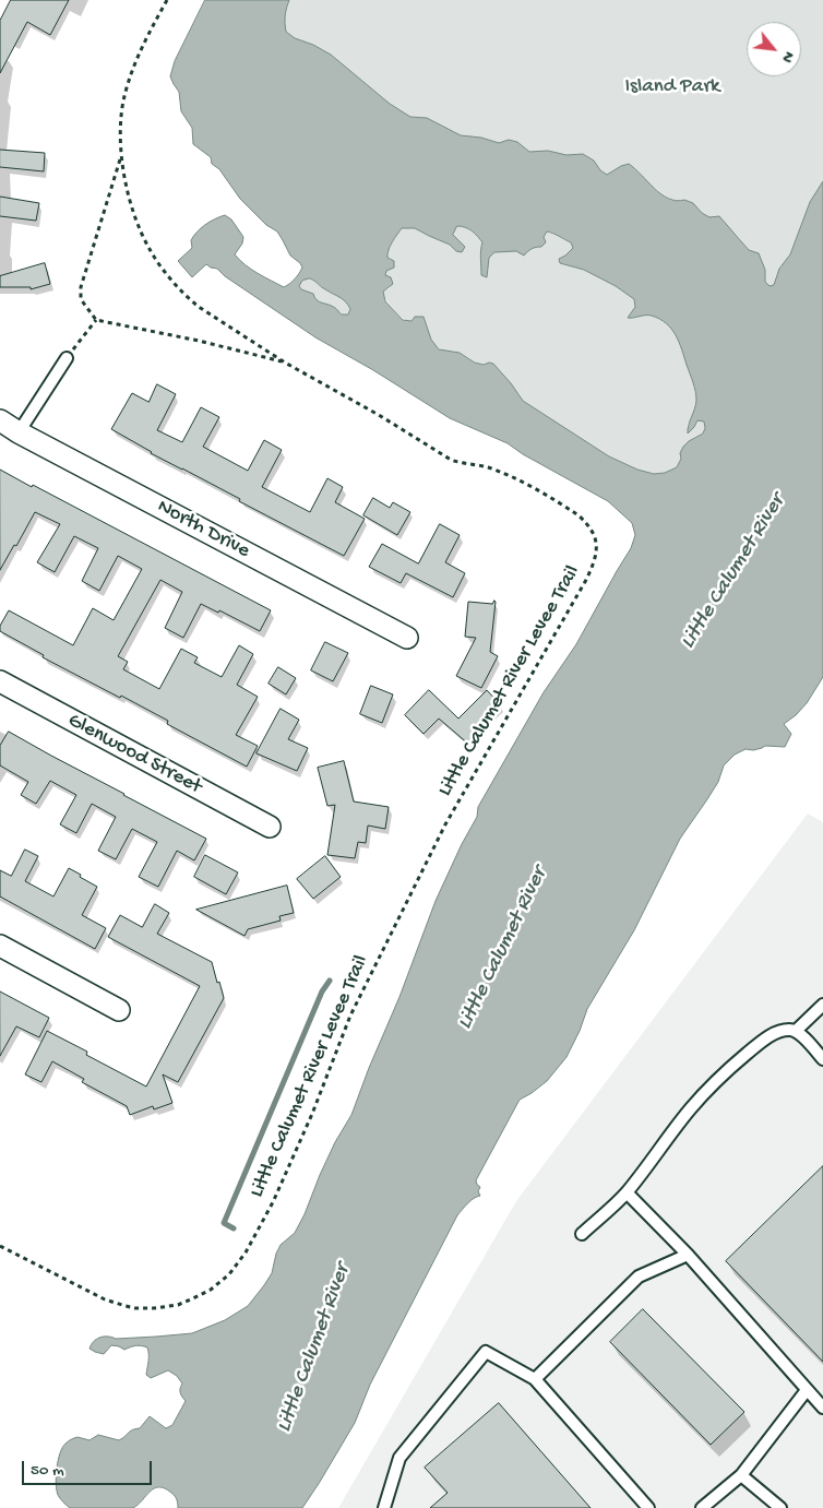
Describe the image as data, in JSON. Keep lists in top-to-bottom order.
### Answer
{
  "streets": {
    "street": ["North Drive", "Glenwood Street"],
    "path": ["Little Calumet River Levee Trail"]
  },
  "water": ["Little Calumet River"],
  "parks": ["Island Park"],
  "scale_bar": "50 m",
  "north": "bottom right"
}
